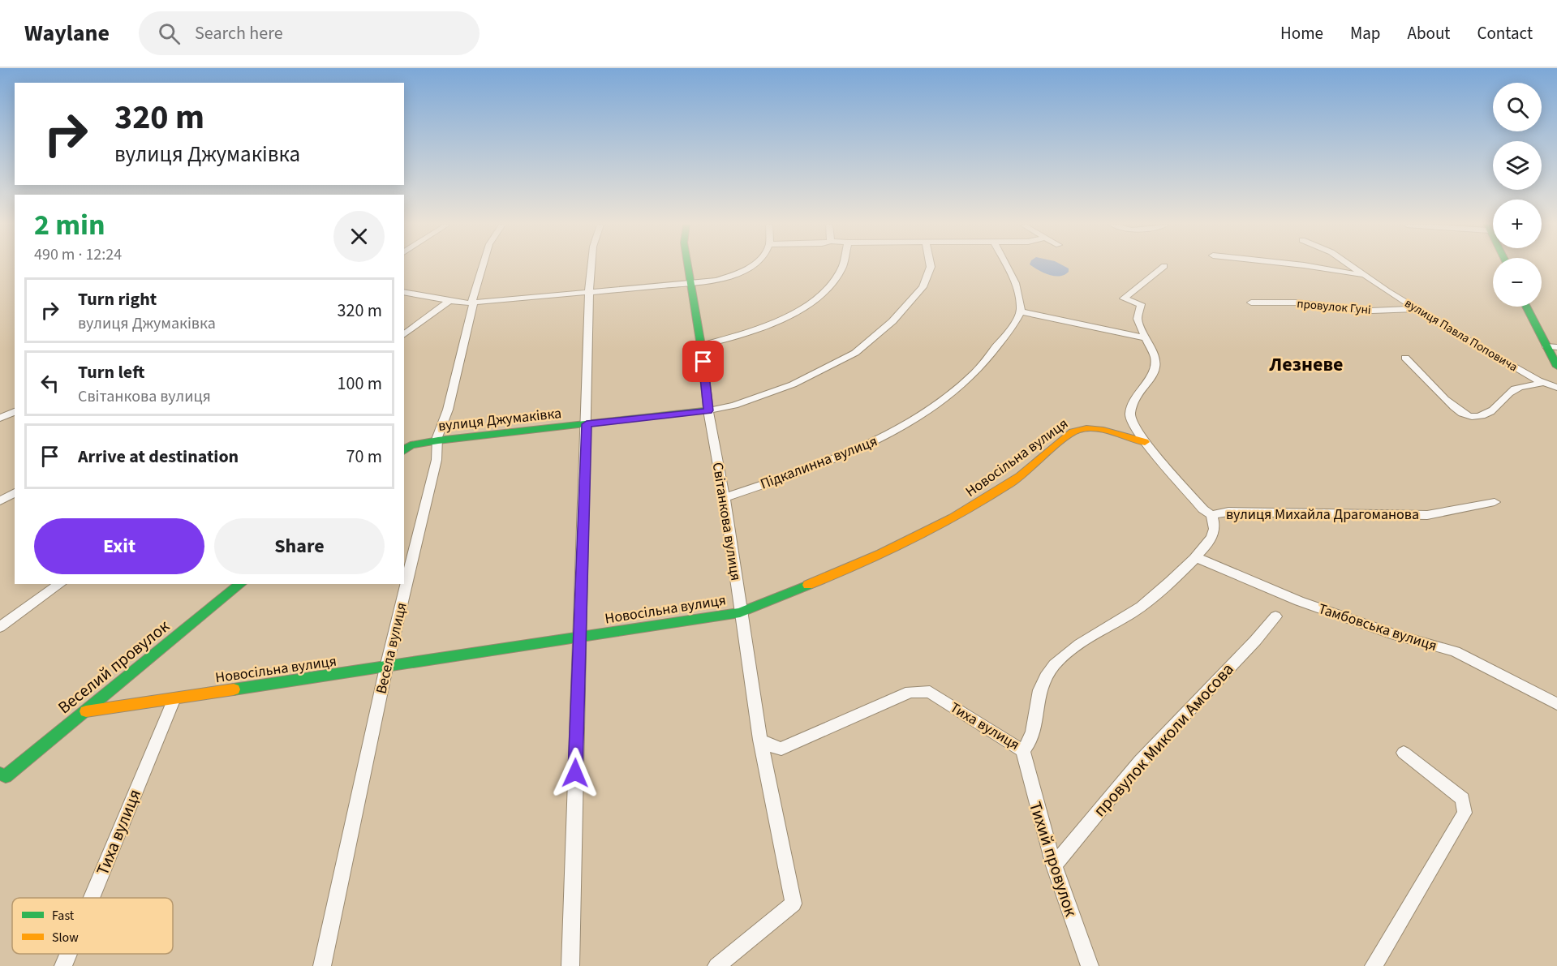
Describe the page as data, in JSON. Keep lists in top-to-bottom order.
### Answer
{
  "streets": {
    "street": [
      "провулок Гуні",
      "вулиця Павла Поповича",
      "вулиця Джумаківка",
      "Новосільна вулиця",
      "Підкалинна вулиця",
      "вулиця Михайла Драгоманова",
      "Світанкова вулиця",
      "Тамбовська вулиця",
      "Весела вулиця",
      "Веселий провулок",
      "Тиха вулиця",
      "провулок Миколи Амосова",
      "Тихий провулок"
    ]
  },
  "crossings": [
    ["провулок Гуні", "вулиця Павла Поповича"],
    ["вулиця Джумаківка", "Світанкова вулиця"],
    ["вулиця Джумаківка", "Весела вулиця"],
    ["Новосільна вулиця", "вулиця Михайла Драгоманова"],
    ["Новосільна вулиця", "Світанкова вулиця"],
    ["Новосільна вулиця", "Весела вулиця"],
    ["Новосільна вулиця", "Веселий провулок"],
    ["Новосільна вулиця", "Тиха вулиця"],
    ["Підкалинна вулиця", "Світанкова вулиця"],
    ["вулиця Михайла Драгоманова", "Тиха вулиця"],
    ["Світанкова вулиця", "Тиха вулиця"],
    ["Тамбовська вулиця", "Тиха вулиця"],
    ["Тиха вулиця", "Тихий провулок"],
    ["провулок Миколи Амосова", "Тихий провулок"]
  ],
  "districts": ["Лезневе"],
  "legend": ["Fast", "Slow"],
  "page": {
    "header": "Waylane",
    "search": "Search here",
    "nav": [
      "Home",
      "Map",
      "About",
      "Contact"
    ],
    "map_buttons": ["+", "−"],
    "turn": ["320 m", "вулиця Джумаківка"],
    "heading": ["2 min", "490 m · 12:24"],
    "list": [
      {
        "name": "Turn right",
        "note": "вулиця Джумаківка",
        "value": "320 m"
      },
      {
        "name": "Turn left",
        "note": "Світанкова вулиця",
        "value": "100 m"
      },
      {
        "name": "Arrive at destination",
        "value": "70 m"
      }
    ],
    "buttons": ["Exit", "Share"]
  }
}
